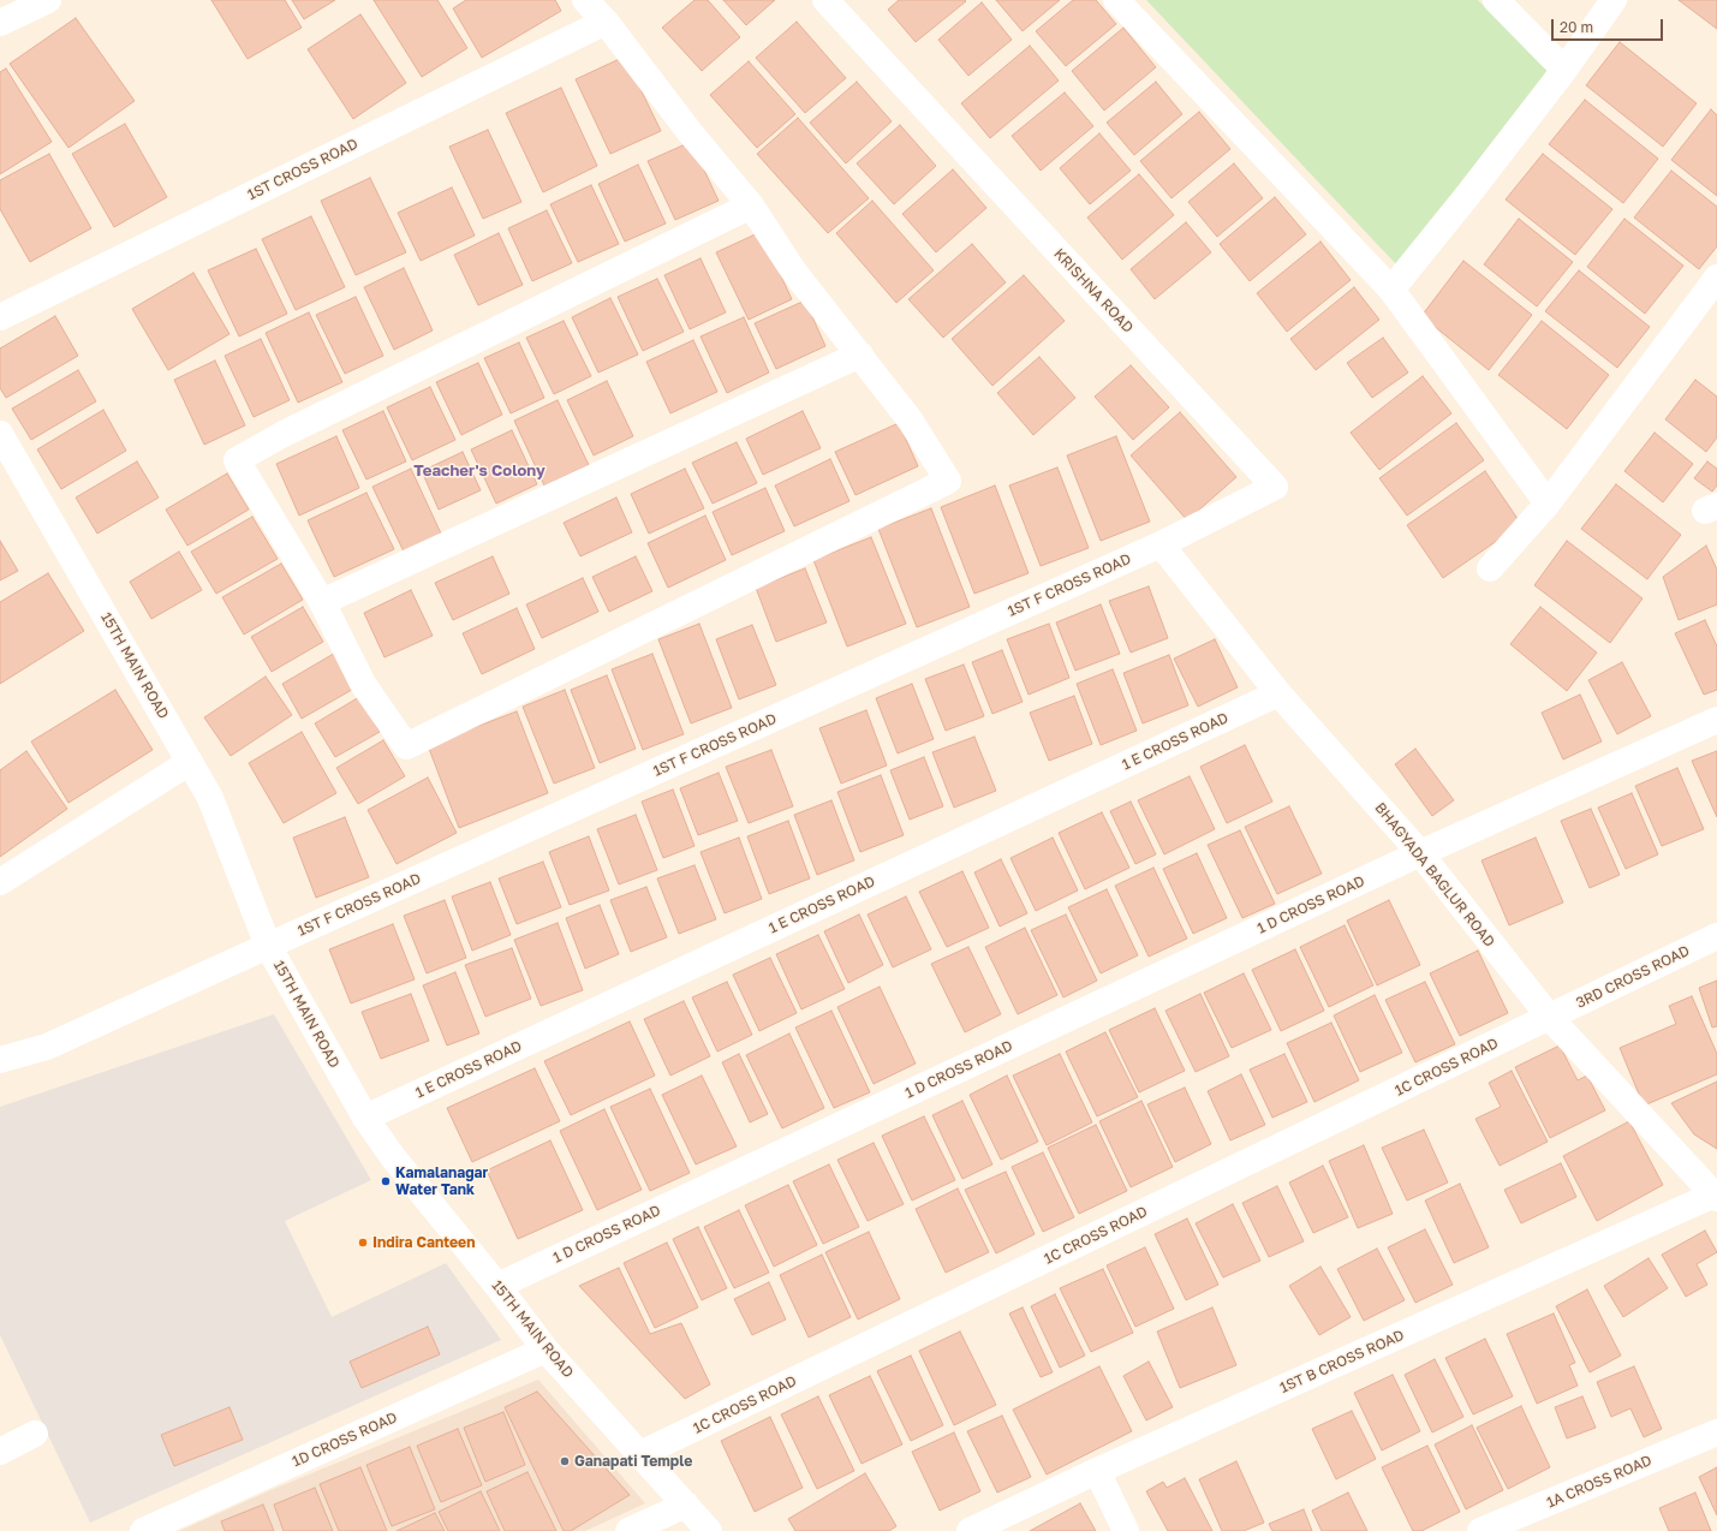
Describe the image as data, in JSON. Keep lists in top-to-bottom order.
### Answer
{
  "streets": {
    "street": [
      "1ST CROSS ROAD",
      "KRISHNA ROAD",
      "1ST F CROSS ROAD",
      "15TH MAIN ROAD",
      "1 E CROSS ROAD",
      "BHAGYADA BAGLUR ROAD",
      "1 D CROSS ROAD",
      "3RD CROSS ROAD",
      "1C CROSS ROAD",
      "1ST B CROSS ROAD",
      "1D CROSS ROAD",
      "1A CROSS ROAD"
    ]
  },
  "crossings": [
    ["KRISHNA ROAD", "1ST F CROSS ROAD"],
    ["KRISHNA ROAD", "BHAGYADA BAGLUR ROAD"],
    ["1ST F CROSS ROAD", "15TH MAIN ROAD"],
    ["1ST F CROSS ROAD", "BHAGYADA BAGLUR ROAD"],
    ["15TH MAIN ROAD", "1 E CROSS ROAD"],
    ["15TH MAIN ROAD", "1 D CROSS ROAD"],
    ["15TH MAIN ROAD", "1C CROSS ROAD"],
    ["15TH MAIN ROAD", "1D CROSS ROAD"],
    ["1 E CROSS ROAD", "BHAGYADA BAGLUR ROAD"],
    ["BHAGYADA BAGLUR ROAD", "1 D CROSS ROAD"],
    ["BHAGYADA BAGLUR ROAD", "3RD CROSS ROAD"],
    ["BHAGYADA BAGLUR ROAD", "1C CROSS ROAD"],
    ["BHAGYADA BAGLUR ROAD", "1ST B CROSS ROAD"],
    ["3RD CROSS ROAD", "1C CROSS ROAD"]
  ],
  "districts": ["Teacher's Colony"],
  "places": ["Kamalanagar Water Tank", "Indira Canteen", "Ganapati Temple"],
  "scale_bar": "20 m"
}
